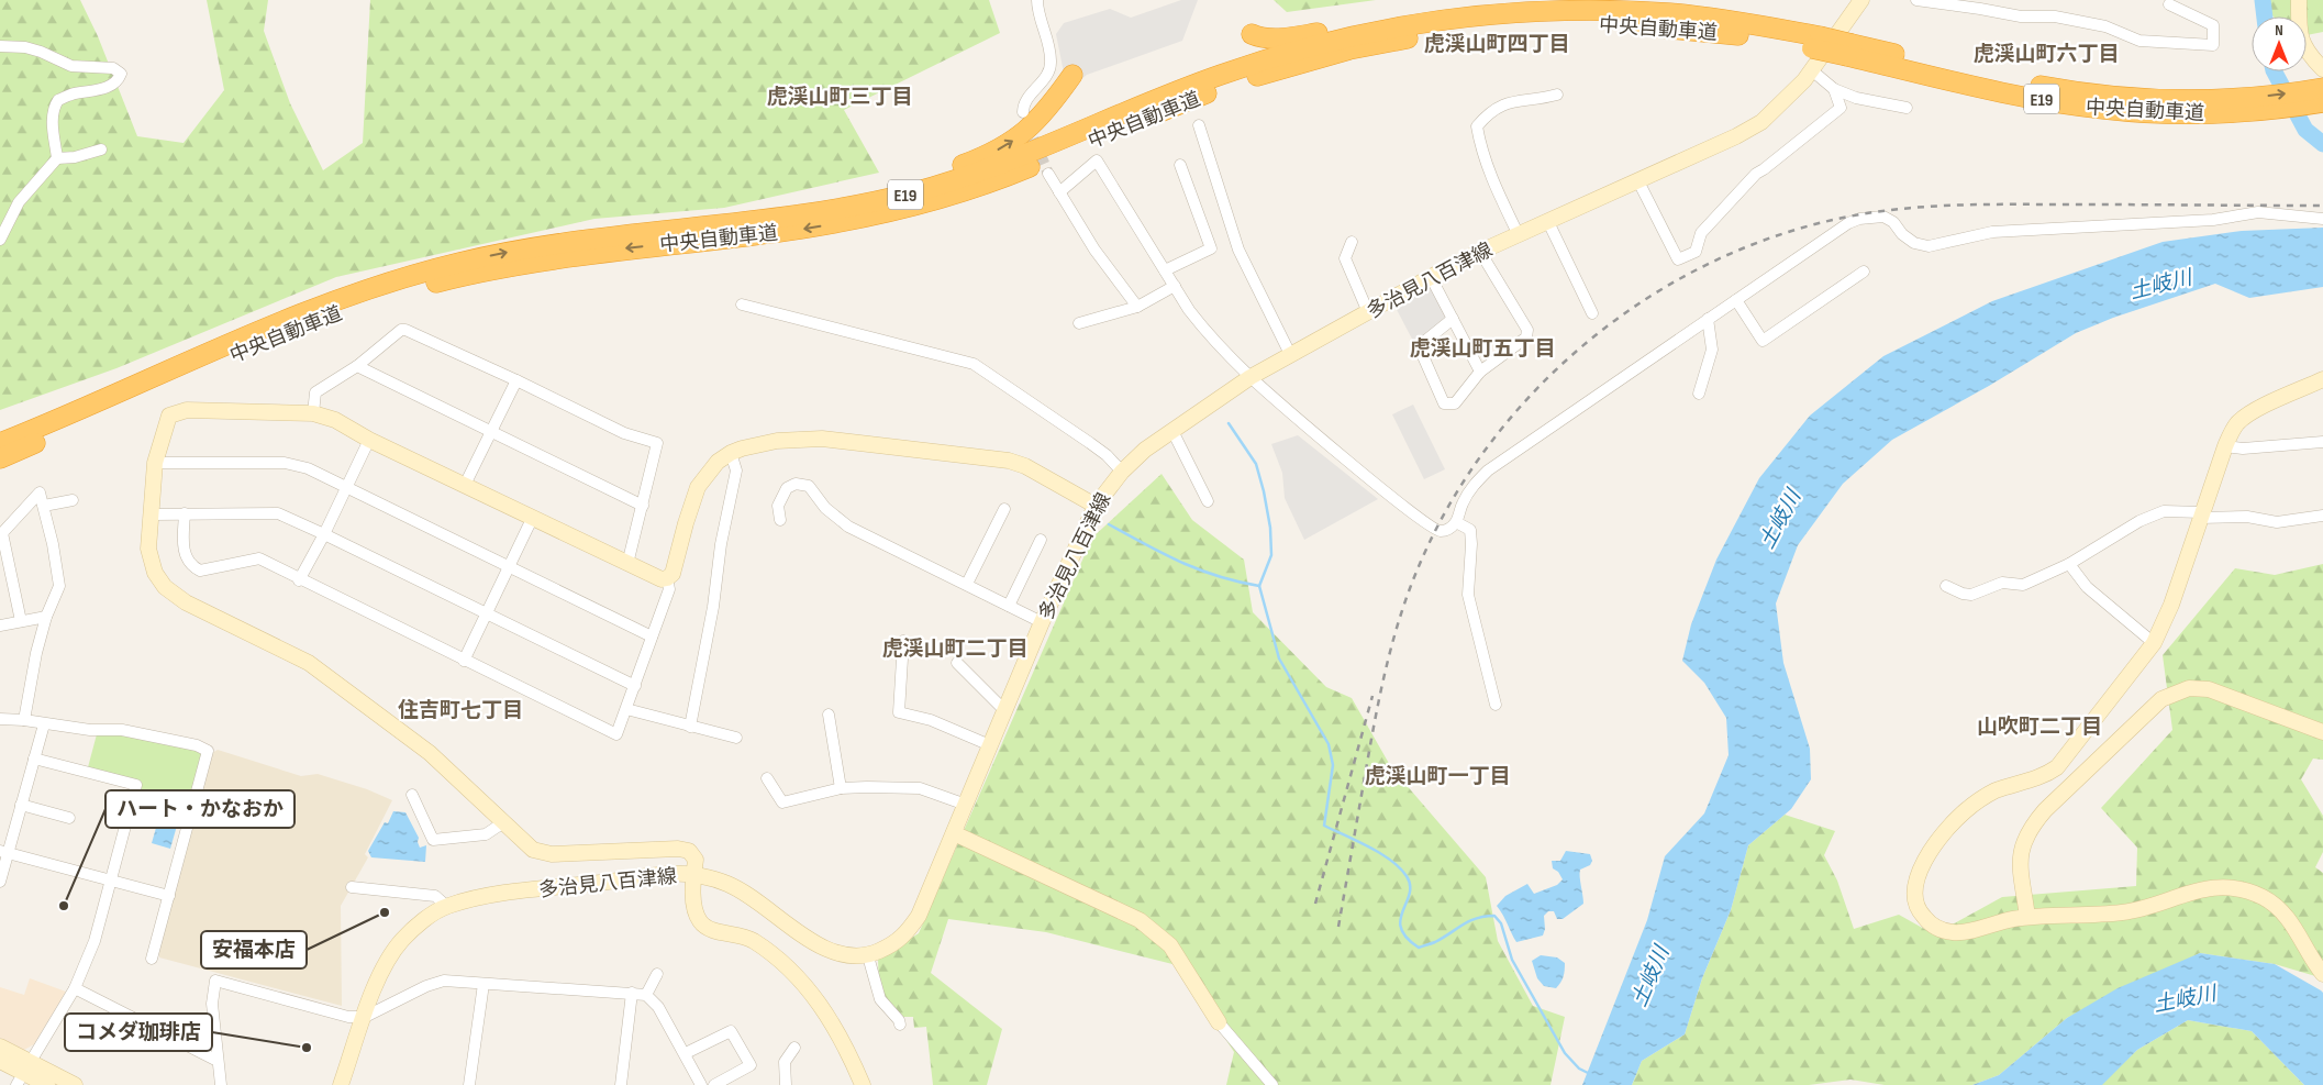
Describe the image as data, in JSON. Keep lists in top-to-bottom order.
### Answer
{
  "streets": {
    "highway": ["中央自動車道", "E19"],
    "street": ["多治見八百津線"]
  },
  "districts": [
    "虎渓山町四丁目",
    "虎渓山町六丁目",
    "虎渓山町三丁目",
    "虎渓山町五丁目",
    "虎渓山町二丁目",
    "住吉町七丁目",
    "山吹町二丁目",
    "虎渓山町一丁目"
  ],
  "water": ["土岐川"],
  "places": ["ハート・かなおか", "安福本店", "コメダ珈琲店"],
  "north": "top"
}
